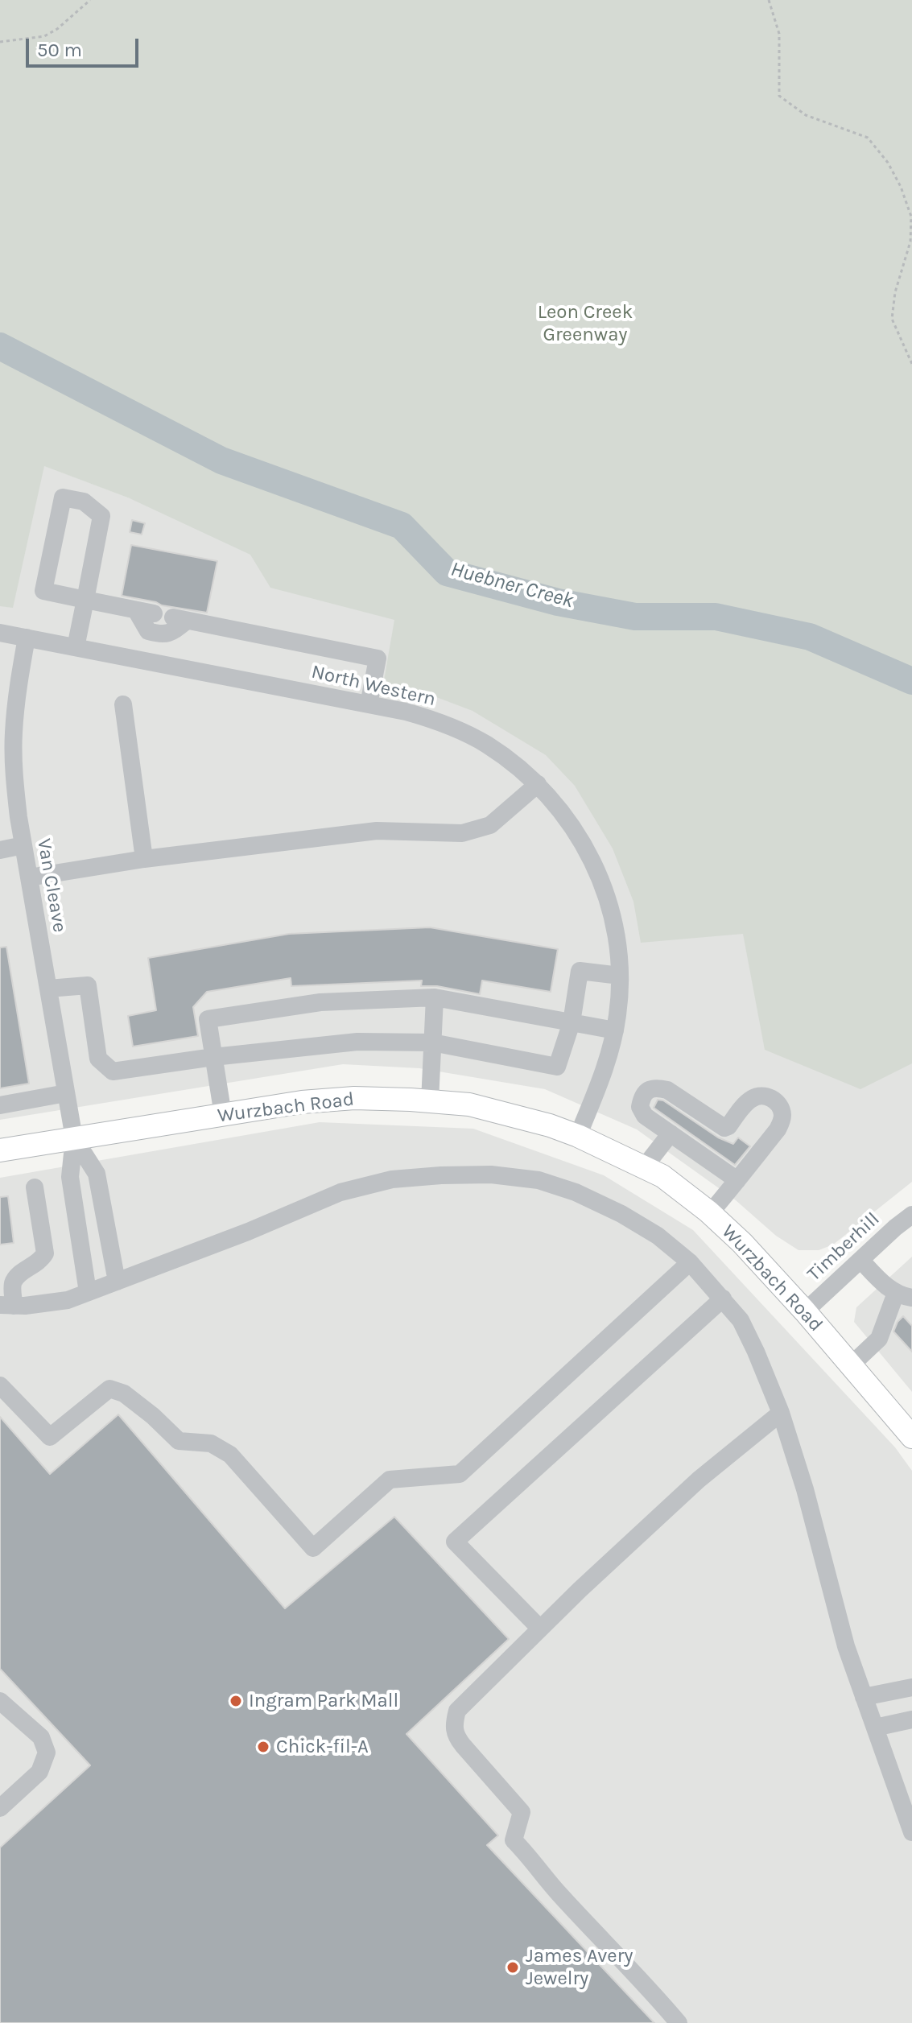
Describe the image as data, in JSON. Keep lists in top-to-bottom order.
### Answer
{
  "streets": {
    "main road": ["Wurzbach Road"],
    "street": ["North Western", "Van Cleave", "Timberhill"]
  },
  "crossings": [
    ["North Western", "Van Cleave"],
    ["North Western", "Wurzbach Road"],
    ["Van Cleave", "Wurzbach Road"],
    ["Wurzbach Road", "Timberhill"]
  ],
  "water": ["Huebner Creek"],
  "parks": ["Leon Creek Greenway"],
  "places": ["Ingram Park Mall", "Chick-fil-A", "James Avery Jewelry"],
  "scale_bar": "50 m"
}
